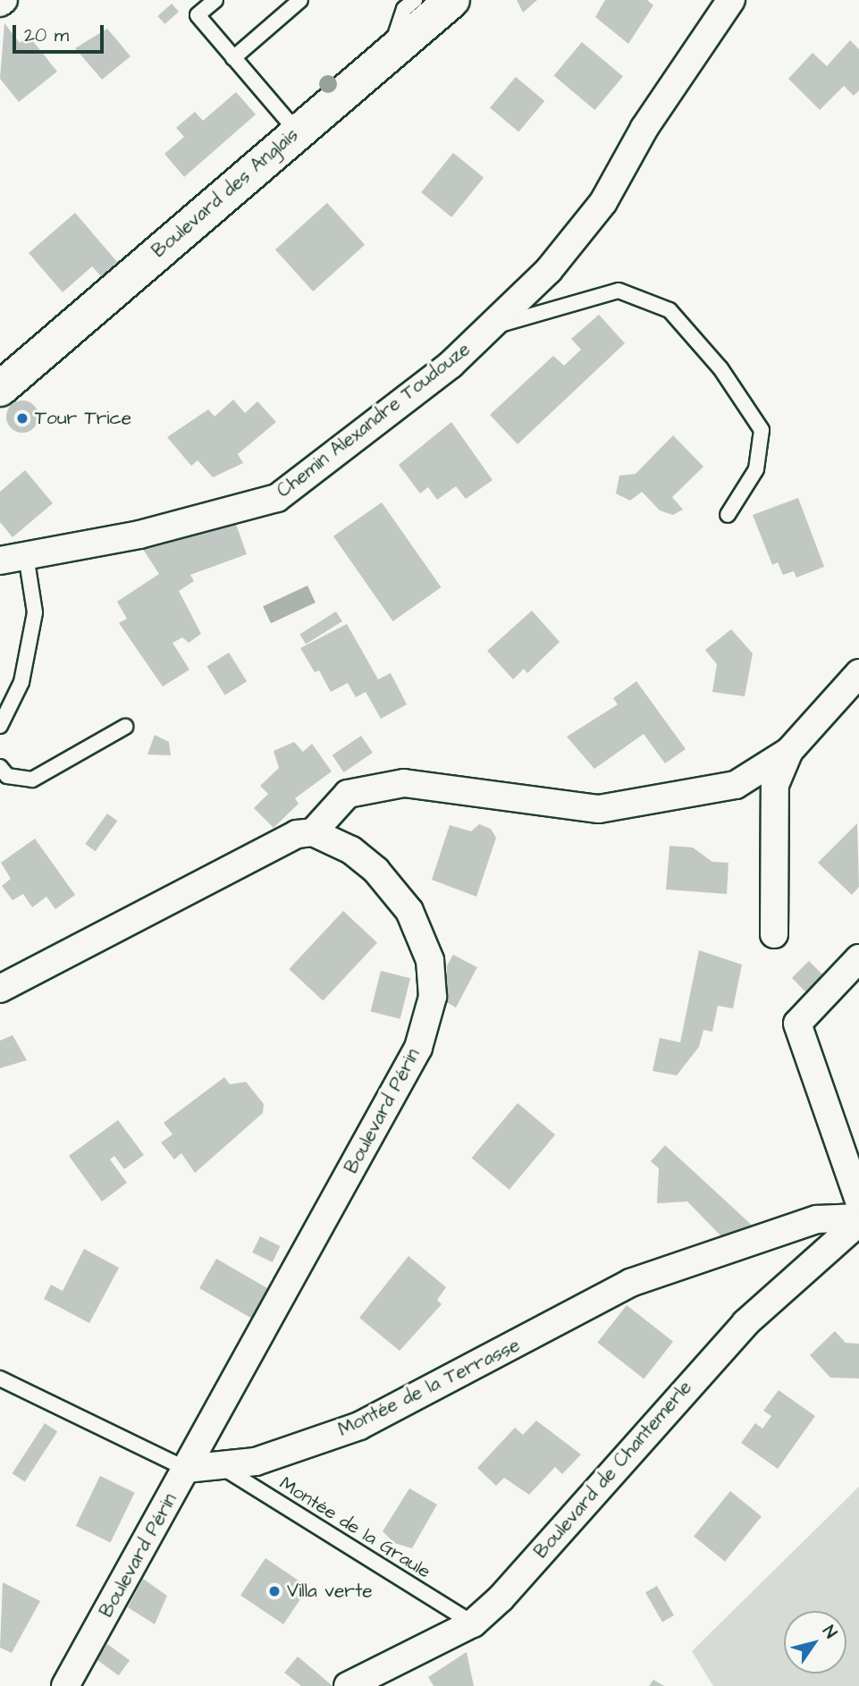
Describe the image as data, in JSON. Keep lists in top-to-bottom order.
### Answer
{
  "streets": {
    "street": [
      "Boulevard des Anglais",
      "Chemin Alexandre Toudouze",
      "Boulevard Périn",
      "Montée de la Terrasse",
      "Boulevard de Chantemerle"
    ],
    "lane": ["Montée de la Graule"]
  },
  "crossings": [
    ["Boulevard Périn", "Montée de la Terrasse"],
    ["Montée de la Terrasse", "Montée de la Graule"],
    ["Boulevard de Chantemerle", "Montée de la Graule"]
  ],
  "places": ["Tour Trice", "Villa verte"],
  "scale_bar": "20 m",
  "north": "top right"
}
